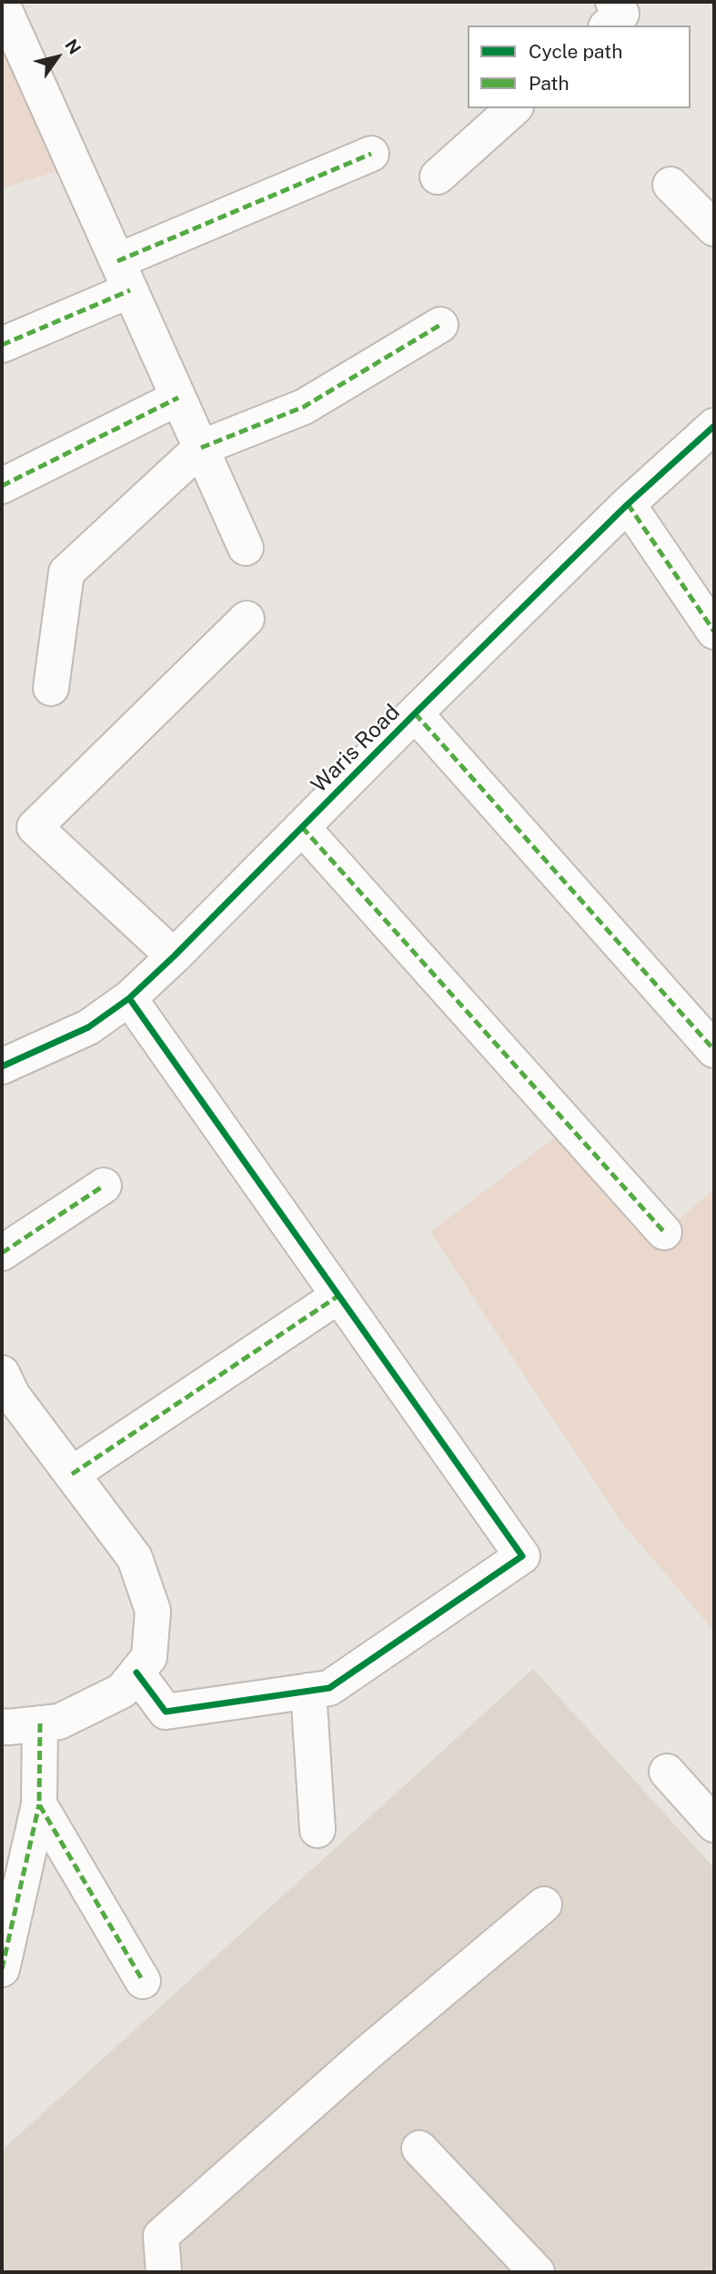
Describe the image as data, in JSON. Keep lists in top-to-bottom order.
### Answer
{
  "streets": {
    "street": ["Waris Road"]
  },
  "legend": ["Cycle path", "Path"],
  "north": "top right"
}
